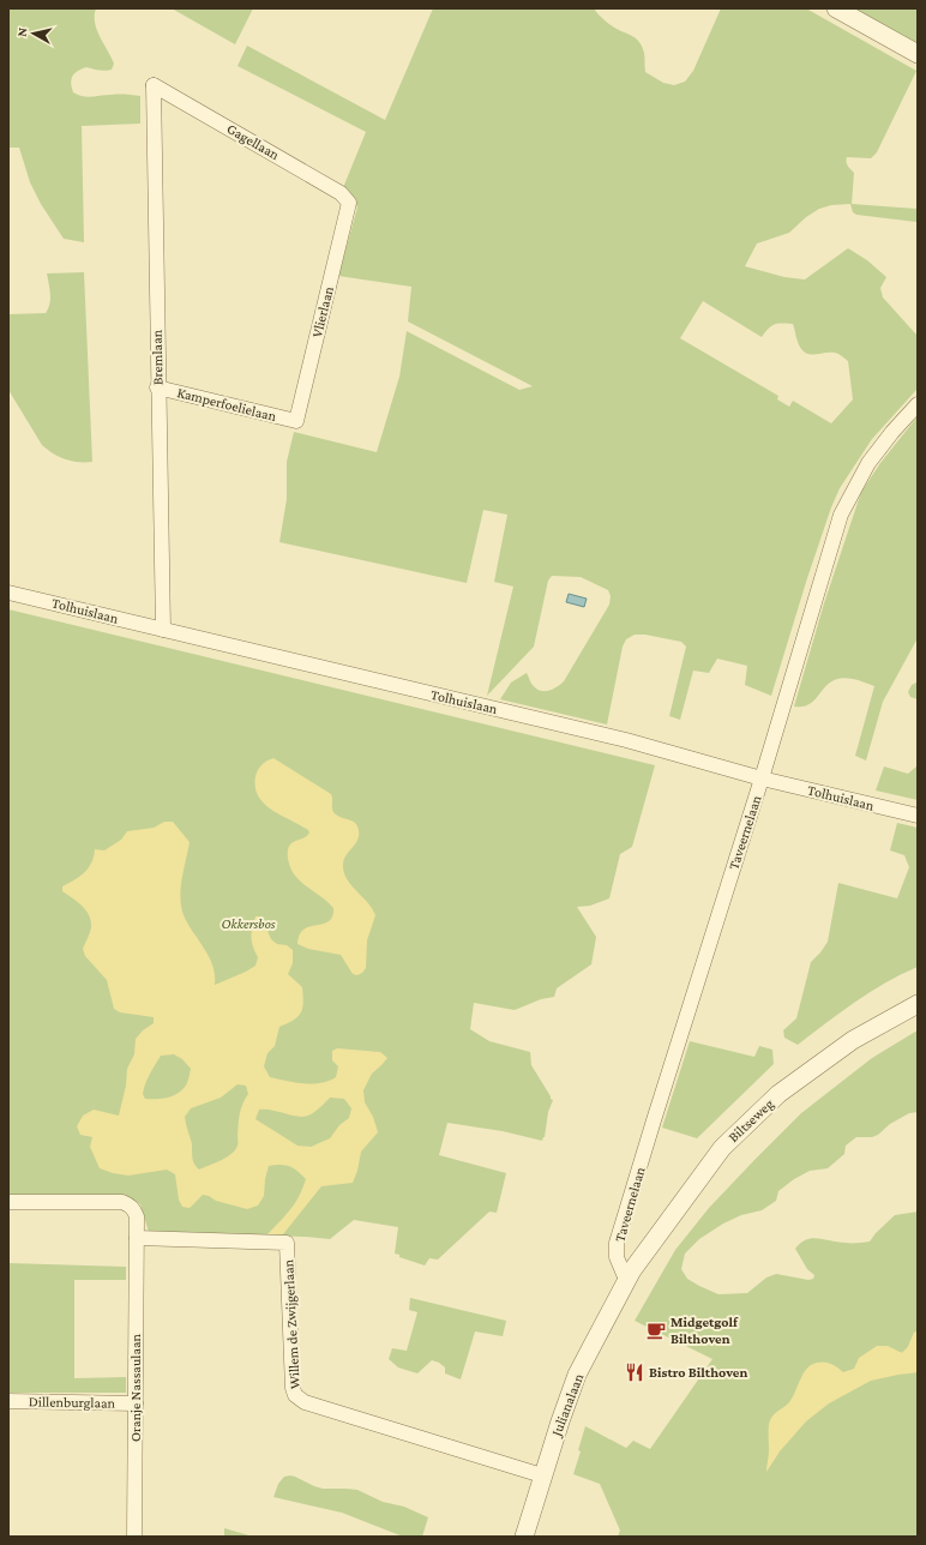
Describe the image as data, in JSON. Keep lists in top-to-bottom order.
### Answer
{
  "streets": {
    "street": [
      "Gagellaan",
      "Vlierlaan",
      "Bremlaan",
      "Kamperfoelielaan",
      "Tolhuislaan",
      "Taveernelaan",
      "Biltseweg",
      "Willem de Zwijgerlaan",
      "Oranje Nassaulaan",
      "Dillenburglaan",
      "Julianalaan"
    ]
  },
  "crossings": [
    ["Gagellaan", "Vlierlaan"],
    ["Gagellaan", "Bremlaan"],
    ["Vlierlaan", "Kamperfoelielaan"],
    ["Bremlaan", "Kamperfoelielaan"],
    ["Bremlaan", "Tolhuislaan"],
    ["Tolhuislaan", "Taveernelaan"],
    ["Taveernelaan", "Biltseweg"],
    ["Taveernelaan", "Julianalaan"],
    ["Biltseweg", "Julianalaan"],
    ["Willem de Zwijgerlaan", "Oranje Nassaulaan"],
    ["Willem de Zwijgerlaan", "Julianalaan"],
    ["Oranje Nassaulaan", "Dillenburglaan"]
  ],
  "parks": ["Okkersbos"],
  "places": {
    "cafe": ["Midgetgolf Bilthoven"],
    "restaurant": ["Bistro Bilthoven"]
  },
  "north": "left"
}
